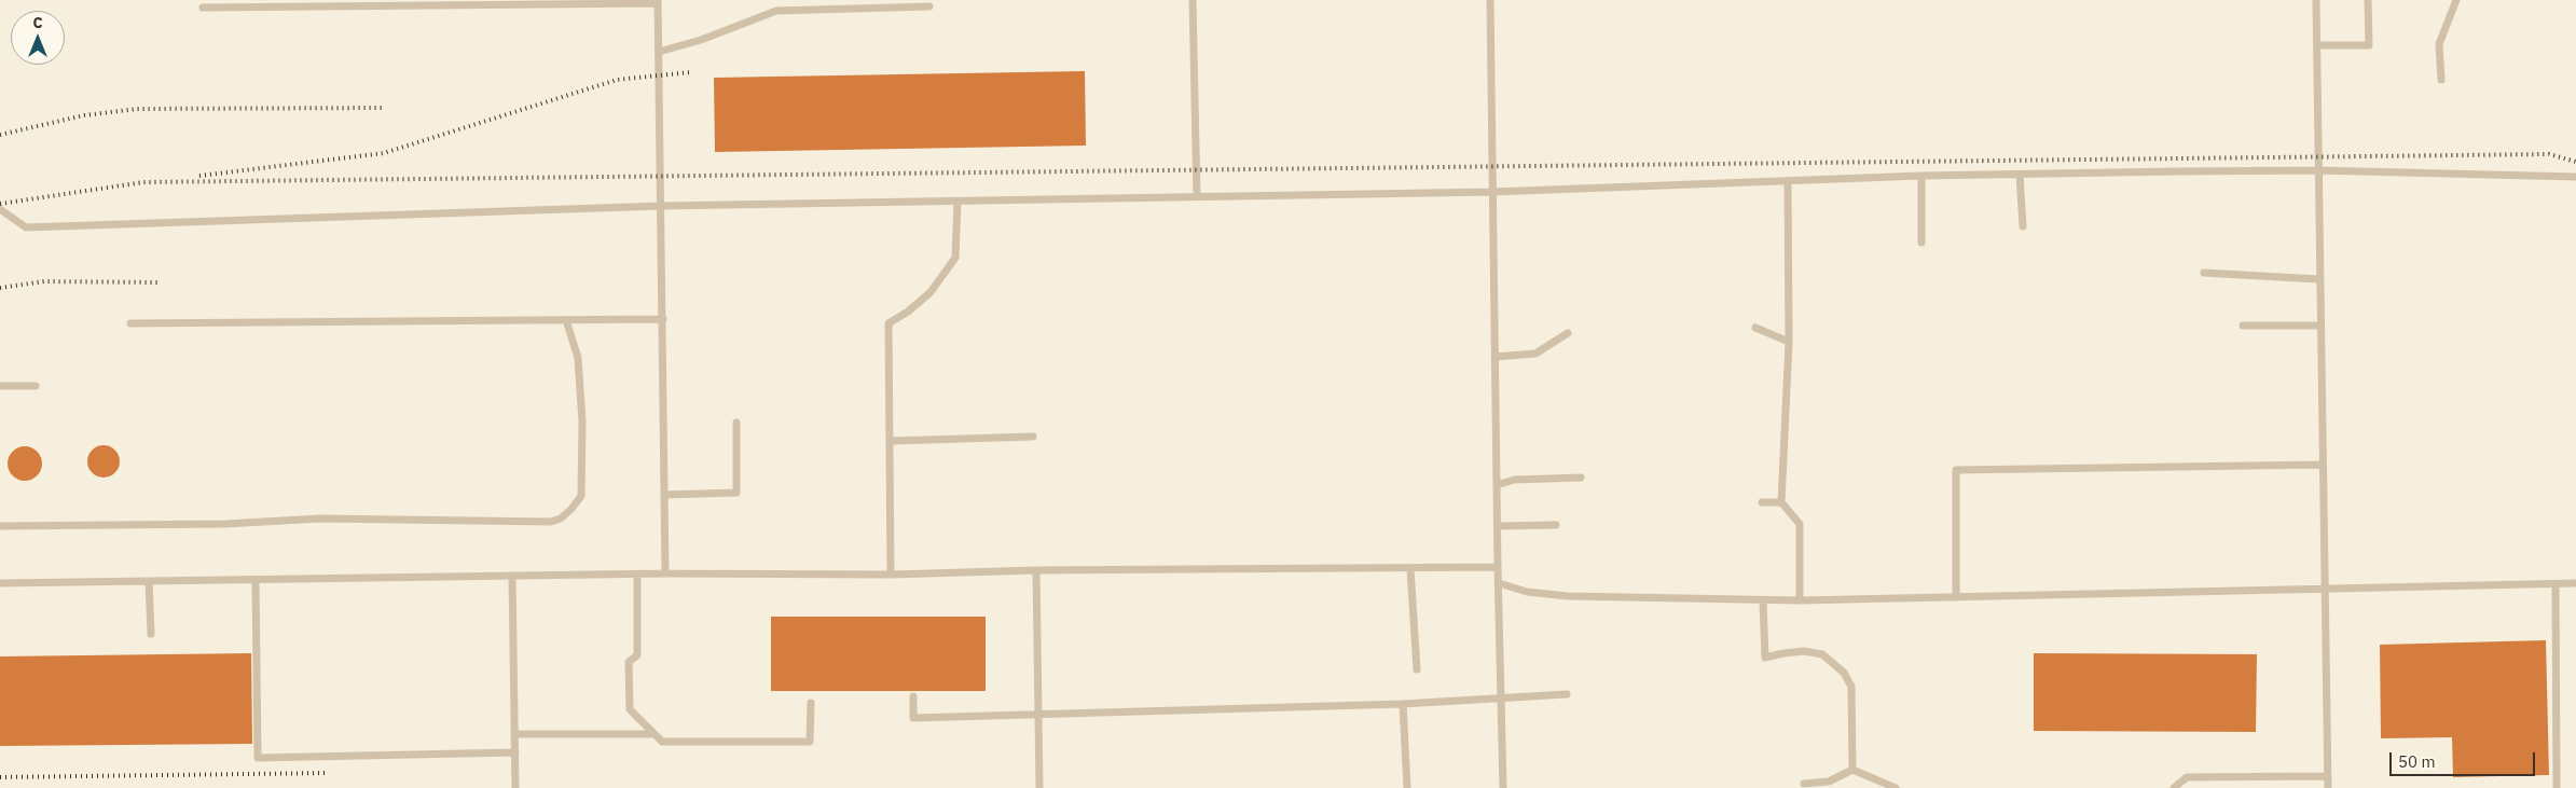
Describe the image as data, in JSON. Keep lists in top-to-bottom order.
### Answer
{
  "scale_bar": "50 m",
  "north": "top"
}
